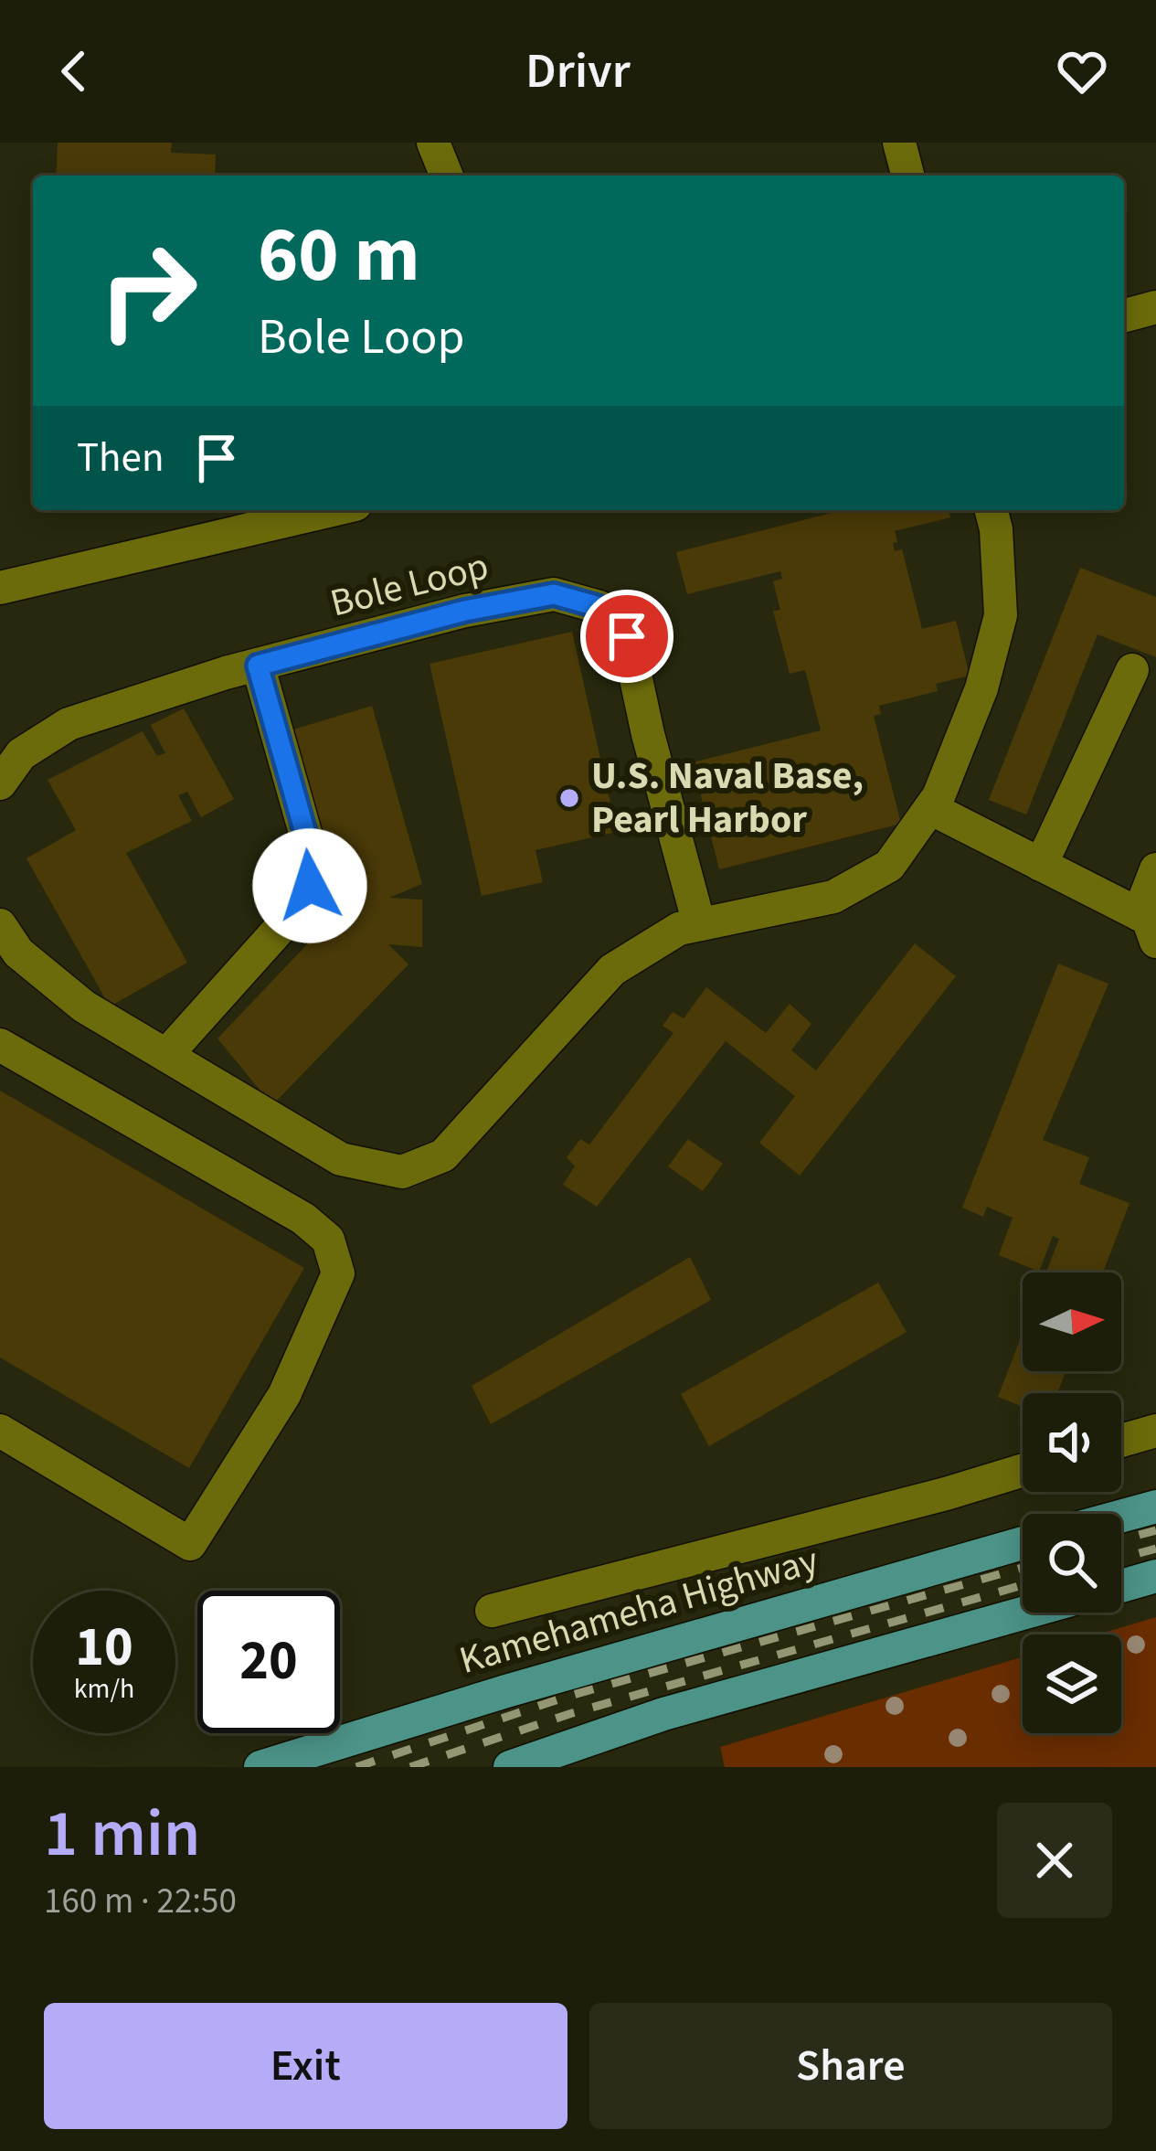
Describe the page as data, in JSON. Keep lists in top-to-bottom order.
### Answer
{
  "streets": {
    "main road": ["Kamehameha Highway"],
    "street": ["Bole Loop"]
  },
  "places": ["U.S. Naval Base, Pearl Harbor"],
  "north": "right",
  "page": {
    "header": "Drivr",
    "turn": ["60 m", "Bole Loop"],
    "then": "Then",
    "speed": "10 km/h",
    "limit": "20",
    "heading": ["1 min", "160 m · 22:50"],
    "buttons": ["Exit", "Share"]
  }
}
